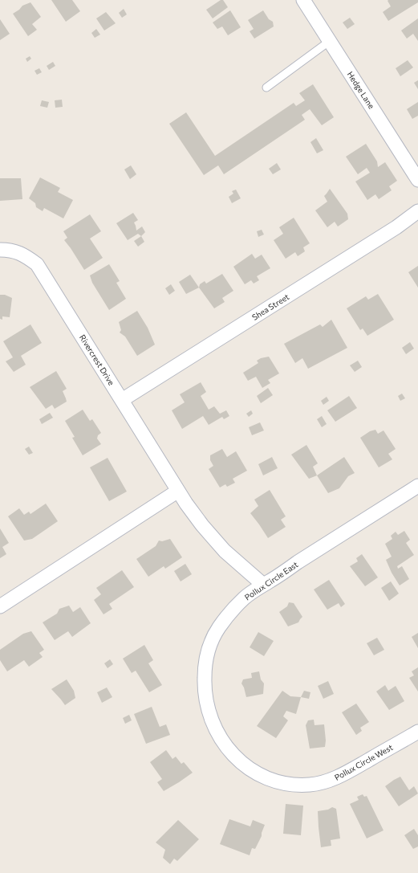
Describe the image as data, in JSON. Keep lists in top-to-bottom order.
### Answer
{
  "streets": {
    "street": [
      "Hedge Lane",
      "Shea Street",
      "Rivercrest Drive",
      "Pollux Circle East",
      "Pollux Circle West"
    ]
  },
  "crossings": [
    ["Shea Street", "Rivercrest Drive"],
    ["Rivercrest Drive", "Pollux Circle East"],
    ["Pollux Circle East", "Pollux Circle West"]
  ]
}
